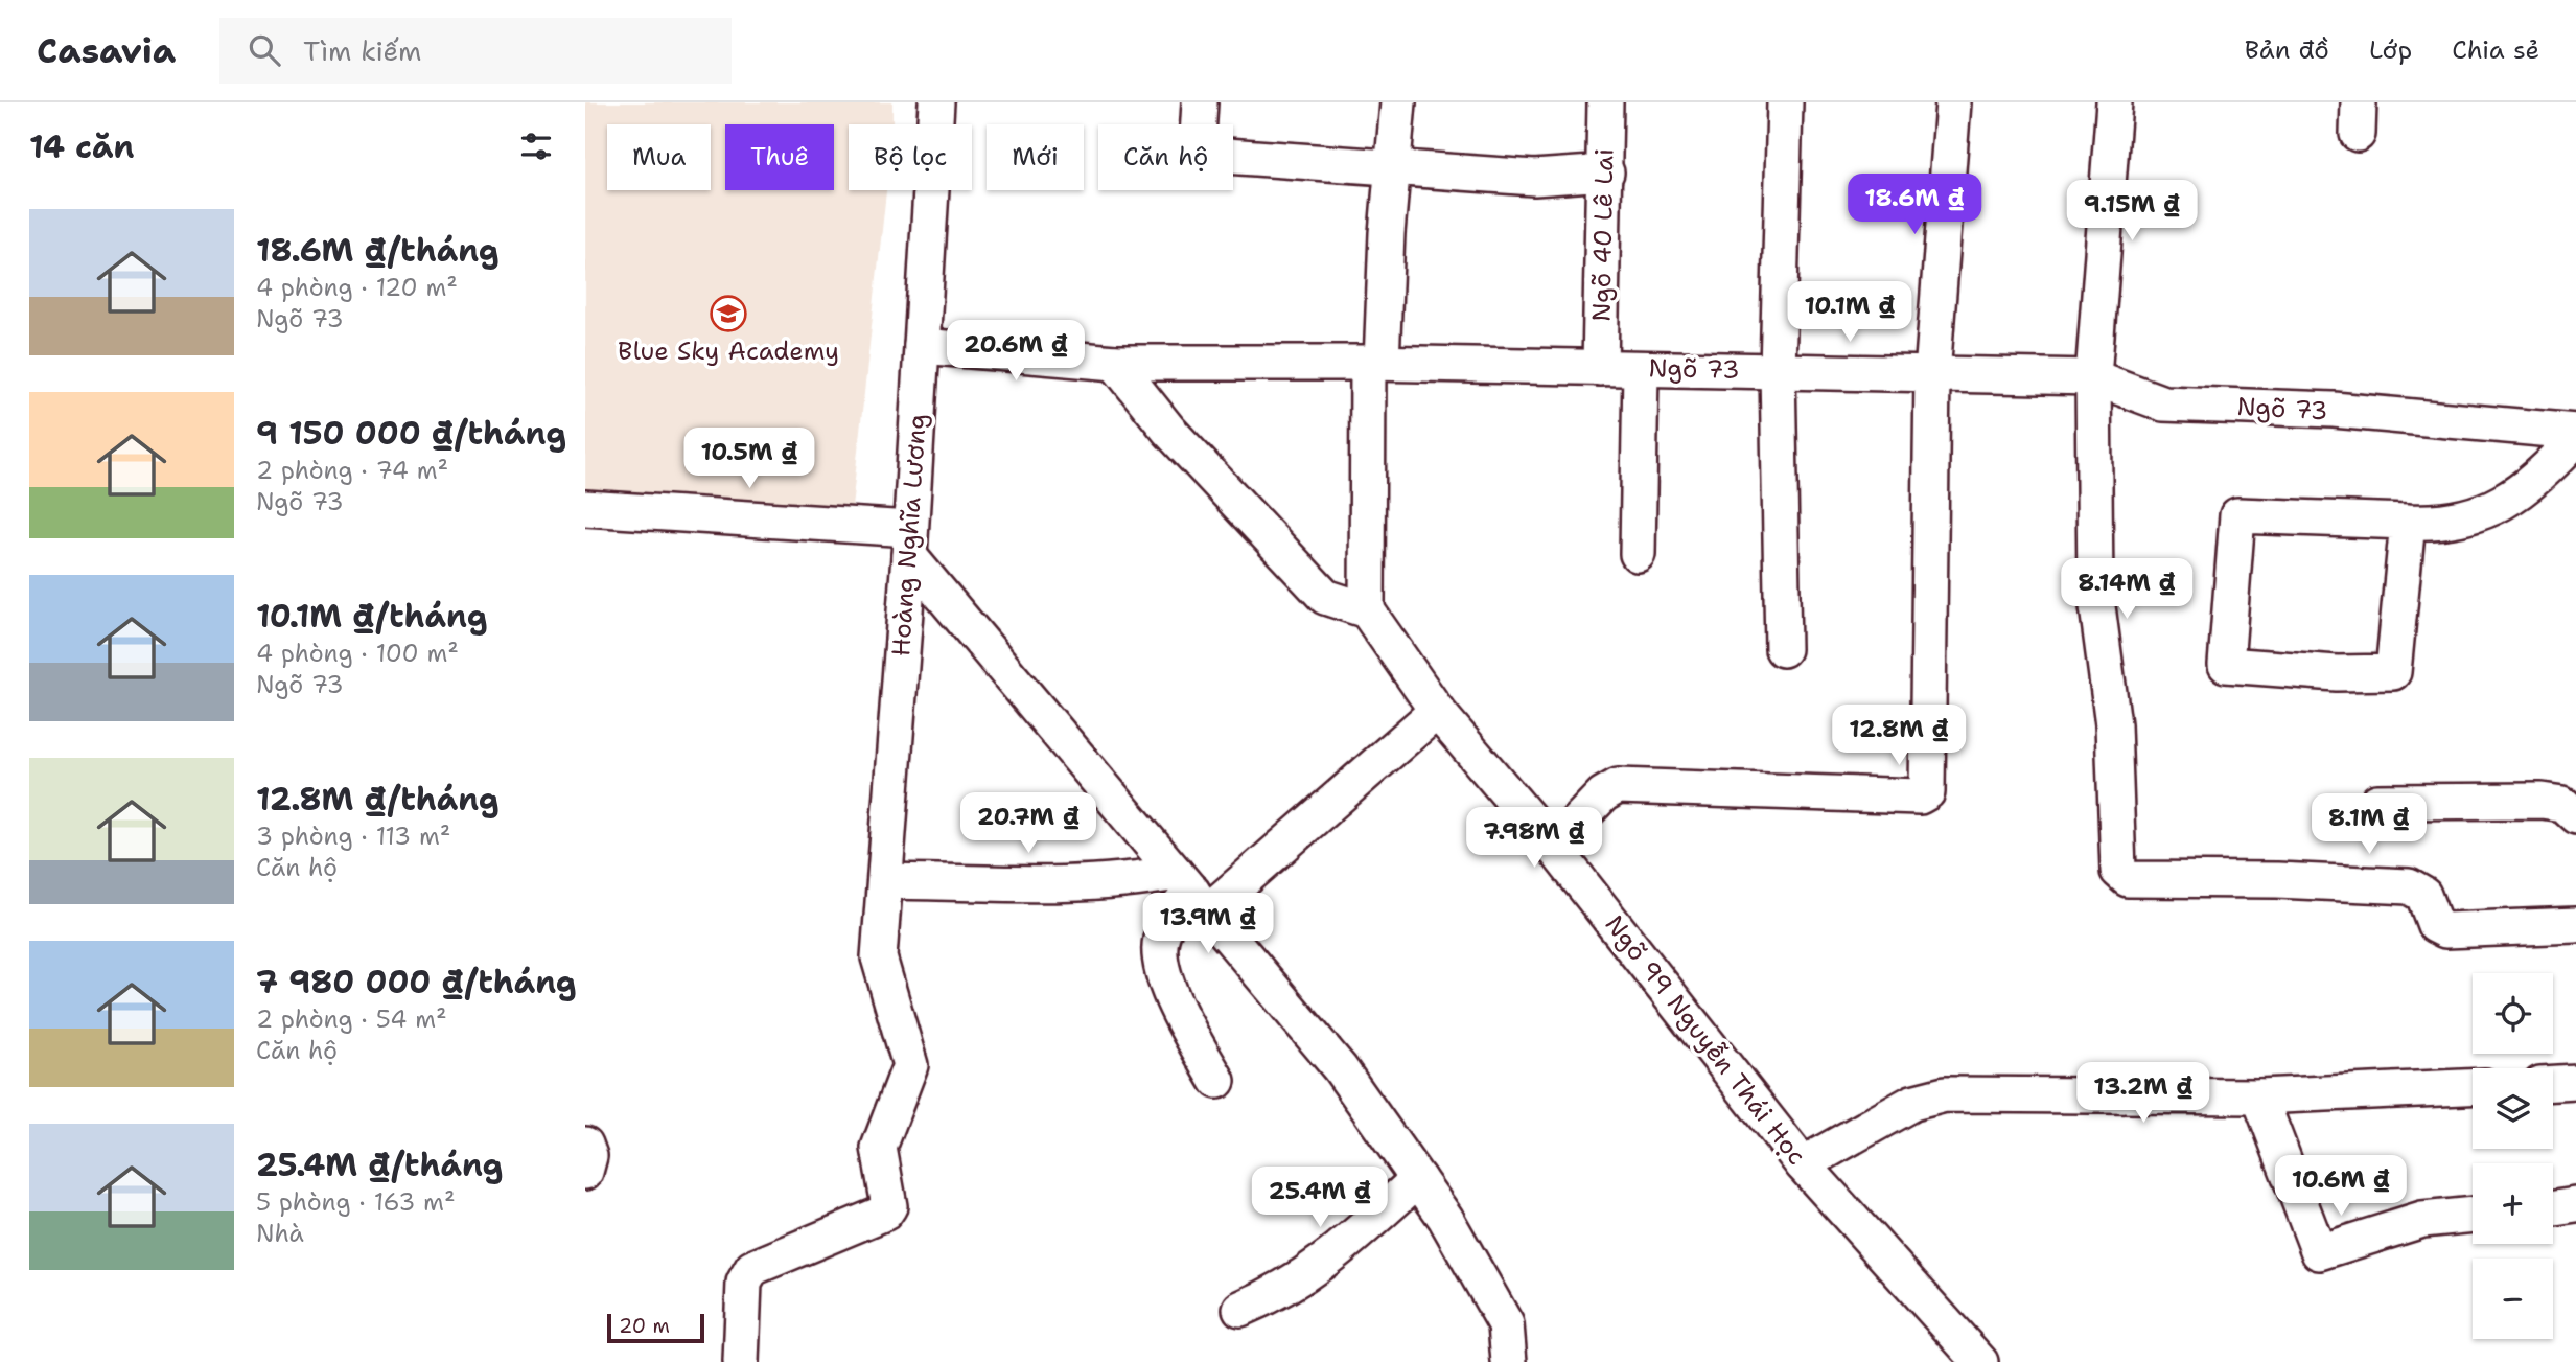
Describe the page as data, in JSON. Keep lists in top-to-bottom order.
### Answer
{
  "streets": {
    "street": [
      "Ngõ 40 Lê Lai",
      "Ngõ 73",
      "Hoàng Nghĩa Lương",
      "Ngõ 99 Nguyễn Thái Học"
    ]
  },
  "crossings": [
    ["Ngõ 40 Lê Lai", "Ngõ 73"],
    ["Ngõ 73", "Hoàng Nghĩa Lương"]
  ],
  "places": {
    "school or university": ["Blue Sky Academy"]
  },
  "scale_bar": "20 m",
  "page": {
    "header": "Casavia",
    "search": "Tìm kiếm",
    "nav": ["Bản đồ", "Lớp", "Chia sẻ"],
    "heading": "14 căn",
    "chip": [
      "Mua",
      "Thuê",
      "Bộ lọc",
      "Mới",
      "Căn hộ"
    ],
    "price": [
      "18.6M ₫",
      "9.15M ₫",
      "10.1M ₫",
      "20.6M ₫",
      "10.5M ₫",
      "8.14M ₫",
      "12.8M ₫",
      "20.7M ₫",
      "8.1M ₫",
      "7.98M ₫",
      "13.9M ₫",
      "13.2M ₫",
      "10.6M ₫",
      "25.4M ₫"
    ],
    "list": [
      {
        "name": "18.6M ₫/tháng",
        "note": "4 phòng · 120 m² · Ngõ 73"
      },
      {
        "name": "9 150 000 ₫/tháng",
        "note": "2 phòng · 74 m² · Ngõ 73"
      },
      {
        "name": "10.1M ₫/tháng",
        "note": "4 phòng · 100 m² · Ngõ 73"
      },
      {
        "name": "12.8M ₫/tháng",
        "note": "3 phòng · 113 m² · Căn hộ"
      },
      {
        "name": "7 980 000 ₫/tháng",
        "note": "2 phòng · 54 m² · Căn hộ"
      },
      {
        "name": "25.4M ₫/tháng",
        "note": "5 phòng · 163 m² · Nhà"
      }
    ],
    "map_buttons": ["+", "−"],
    "scale": "20 m"
  }
}
